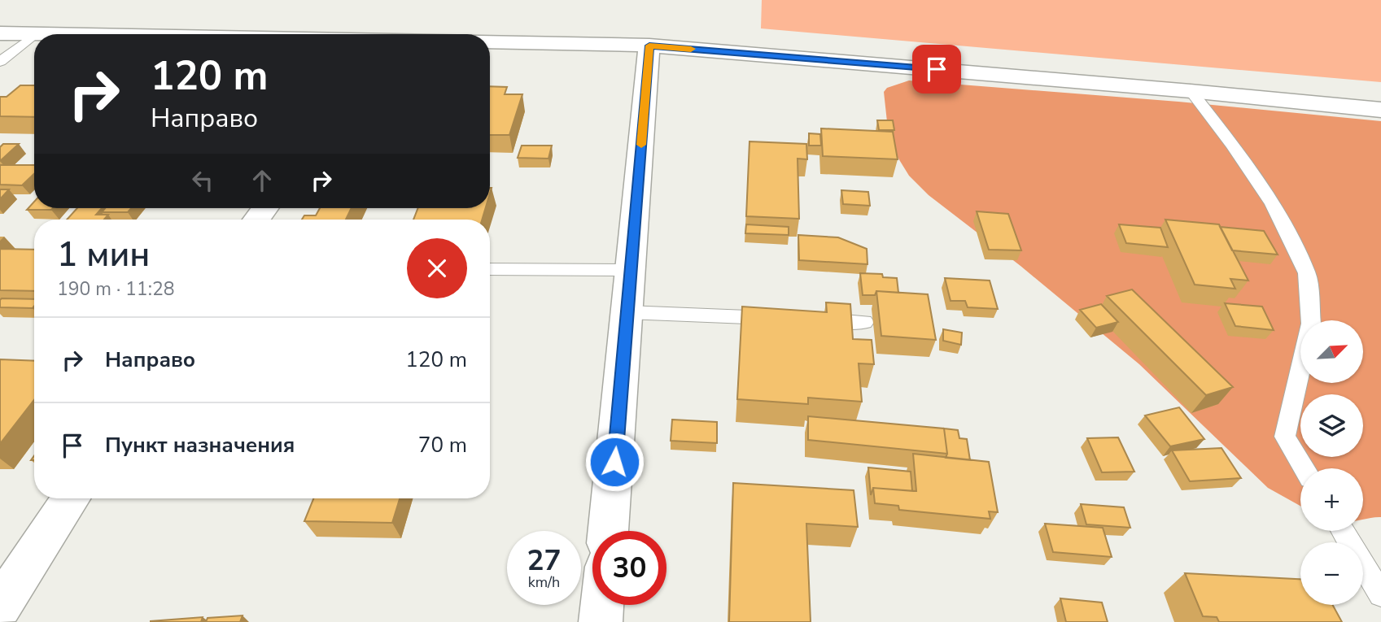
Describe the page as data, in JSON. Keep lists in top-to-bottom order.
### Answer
{
  "north": "top right",
  "page": {
    "turn": ["120 m", "Направо"],
    "heading": ["1 мин", "190 m · 11:28"],
    "list": [
      {
        "name": "Направо",
        "value": "120 m"
      },
      {
        "name": "Пункт назначения",
        "value": "70 m"
      }
    ],
    "map_buttons": ["+", "−"],
    "speed": "27 km/h",
    "limit": "30"
  }
}
